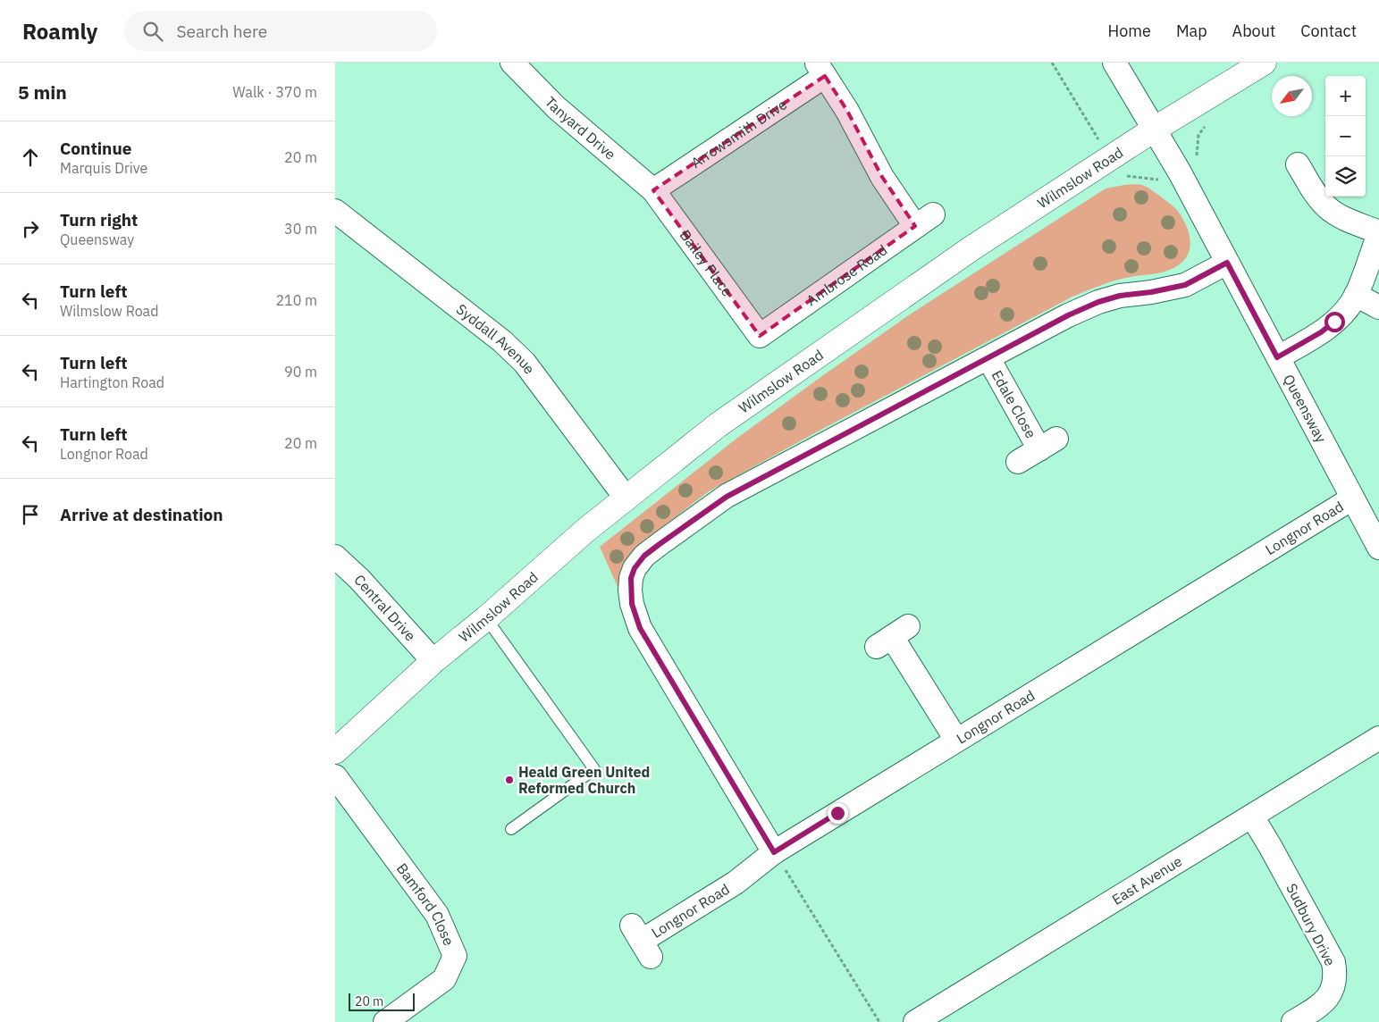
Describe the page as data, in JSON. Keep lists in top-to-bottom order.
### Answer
{
  "streets": {
    "main road": ["Wilmslow Road"],
    "street": [
      "Tanyard Drive",
      "Arrowsmith Drive",
      "Bailey Place",
      "Ambrose Road",
      "Syddall Avenue",
      "Edale Close",
      "Queensway",
      "Longnor Road",
      "Central Drive",
      "East Avenue",
      "Bamford Close",
      "Sudbury Drive"
    ]
  },
  "crossings": [
    ["Tanyard Drive", "Arrowsmith Drive"],
    ["Tanyard Drive", "Bailey Place"],
    ["Arrowsmith Drive", "Bailey Place"],
    ["Arrowsmith Drive", "Ambrose Road"],
    ["Wilmslow Road", "Syddall Avenue"],
    ["Wilmslow Road", "Queensway"],
    ["Wilmslow Road", "Central Drive"],
    ["Bailey Place", "Ambrose Road"],
    ["Queensway", "Longnor Road"],
    ["East Avenue", "Sudbury Drive"]
  ],
  "places": ["Heald Green United Reformed Church"],
  "scale_bar": "20 m",
  "north": "bottom left",
  "page": {
    "header": "Roamly",
    "search": "Search here",
    "nav": [
      "Home",
      "Map",
      "About",
      "Contact"
    ],
    "heading": ["5 min", "Walk · 370 m"],
    "map_buttons": ["+", "−"],
    "list": [
      ["Continue", "Marquis Drive", "20 m"],
      ["Turn right", "Queensway", "30 m"],
      ["Turn left", "Wilmslow Road", "210 m"],
      ["Turn left", "Hartington Road", "90 m"],
      ["Turn left", "Longnor Road", "20 m"],
      "Arrive at destination"
    ],
    "scale": "20 m"
  }
}
